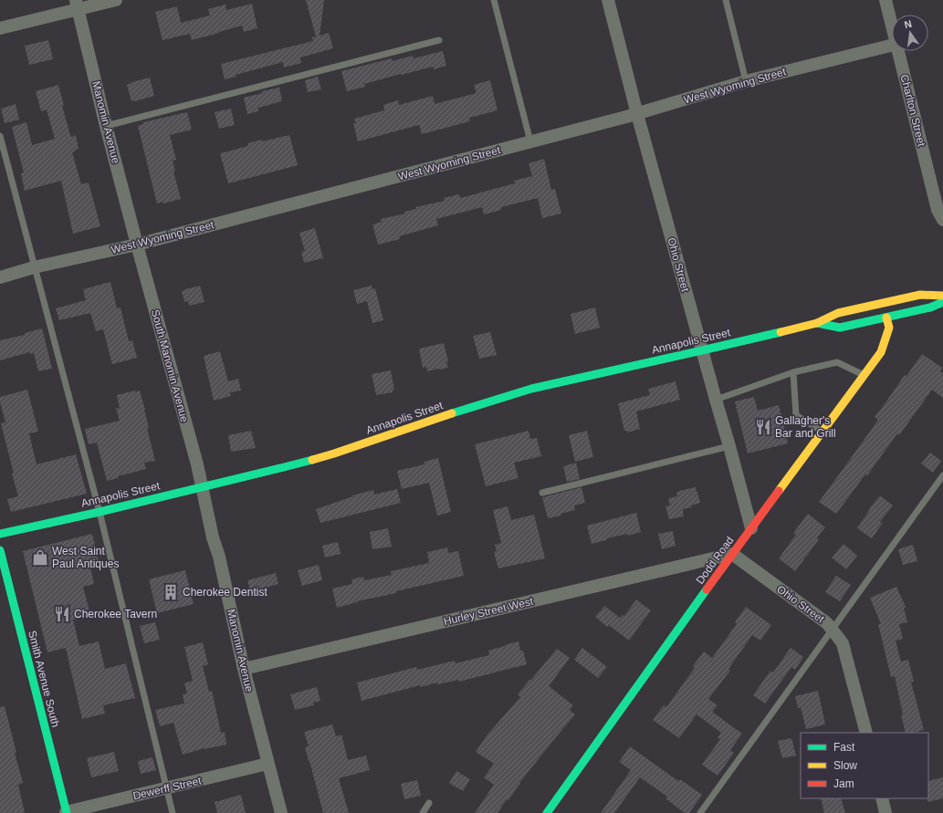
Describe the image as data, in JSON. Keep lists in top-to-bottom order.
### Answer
{
  "streets": {
    "street": [
      "West Wyoming Street",
      "Charlton Street",
      "Manomin Avenue",
      "Ohio Street",
      "Annapolis Street",
      "South Manomin Avenue",
      "Dodd Road",
      "Hurley Street West",
      "Smith Avenue South",
      "Dewerff Street"
    ]
  },
  "crossings": [
    ["West Wyoming Street", "Manomin Avenue"],
    ["West Wyoming Street", "Ohio Street"],
    ["West Wyoming Street", "South Manomin Avenue"],
    ["Manomin Avenue", "Annapolis Street"],
    ["Manomin Avenue", "South Manomin Avenue"],
    ["Manomin Avenue", "Hurley Street West"],
    ["Manomin Avenue", "Dewerff Street"],
    ["Ohio Street", "Annapolis Street"],
    ["Ohio Street", "Dodd Road"],
    ["Ohio Street", "Hurley Street West"],
    ["Annapolis Street", "South Manomin Avenue"],
    ["Annapolis Street", "Dodd Road"],
    ["Dodd Road", "Hurley Street West"],
    ["Smith Avenue South", "Dewerff Street"]
  ],
  "places": {
    "restaurant": ["Gallagher's Bar and Grill", "Cherokee Tavern"],
    "shop": ["West Saint Paul Antiques"],
    "building": ["Cherokee Dentist"]
  },
  "legend": ["Fast", "Slow", "Jam"],
  "north": "top"
}
